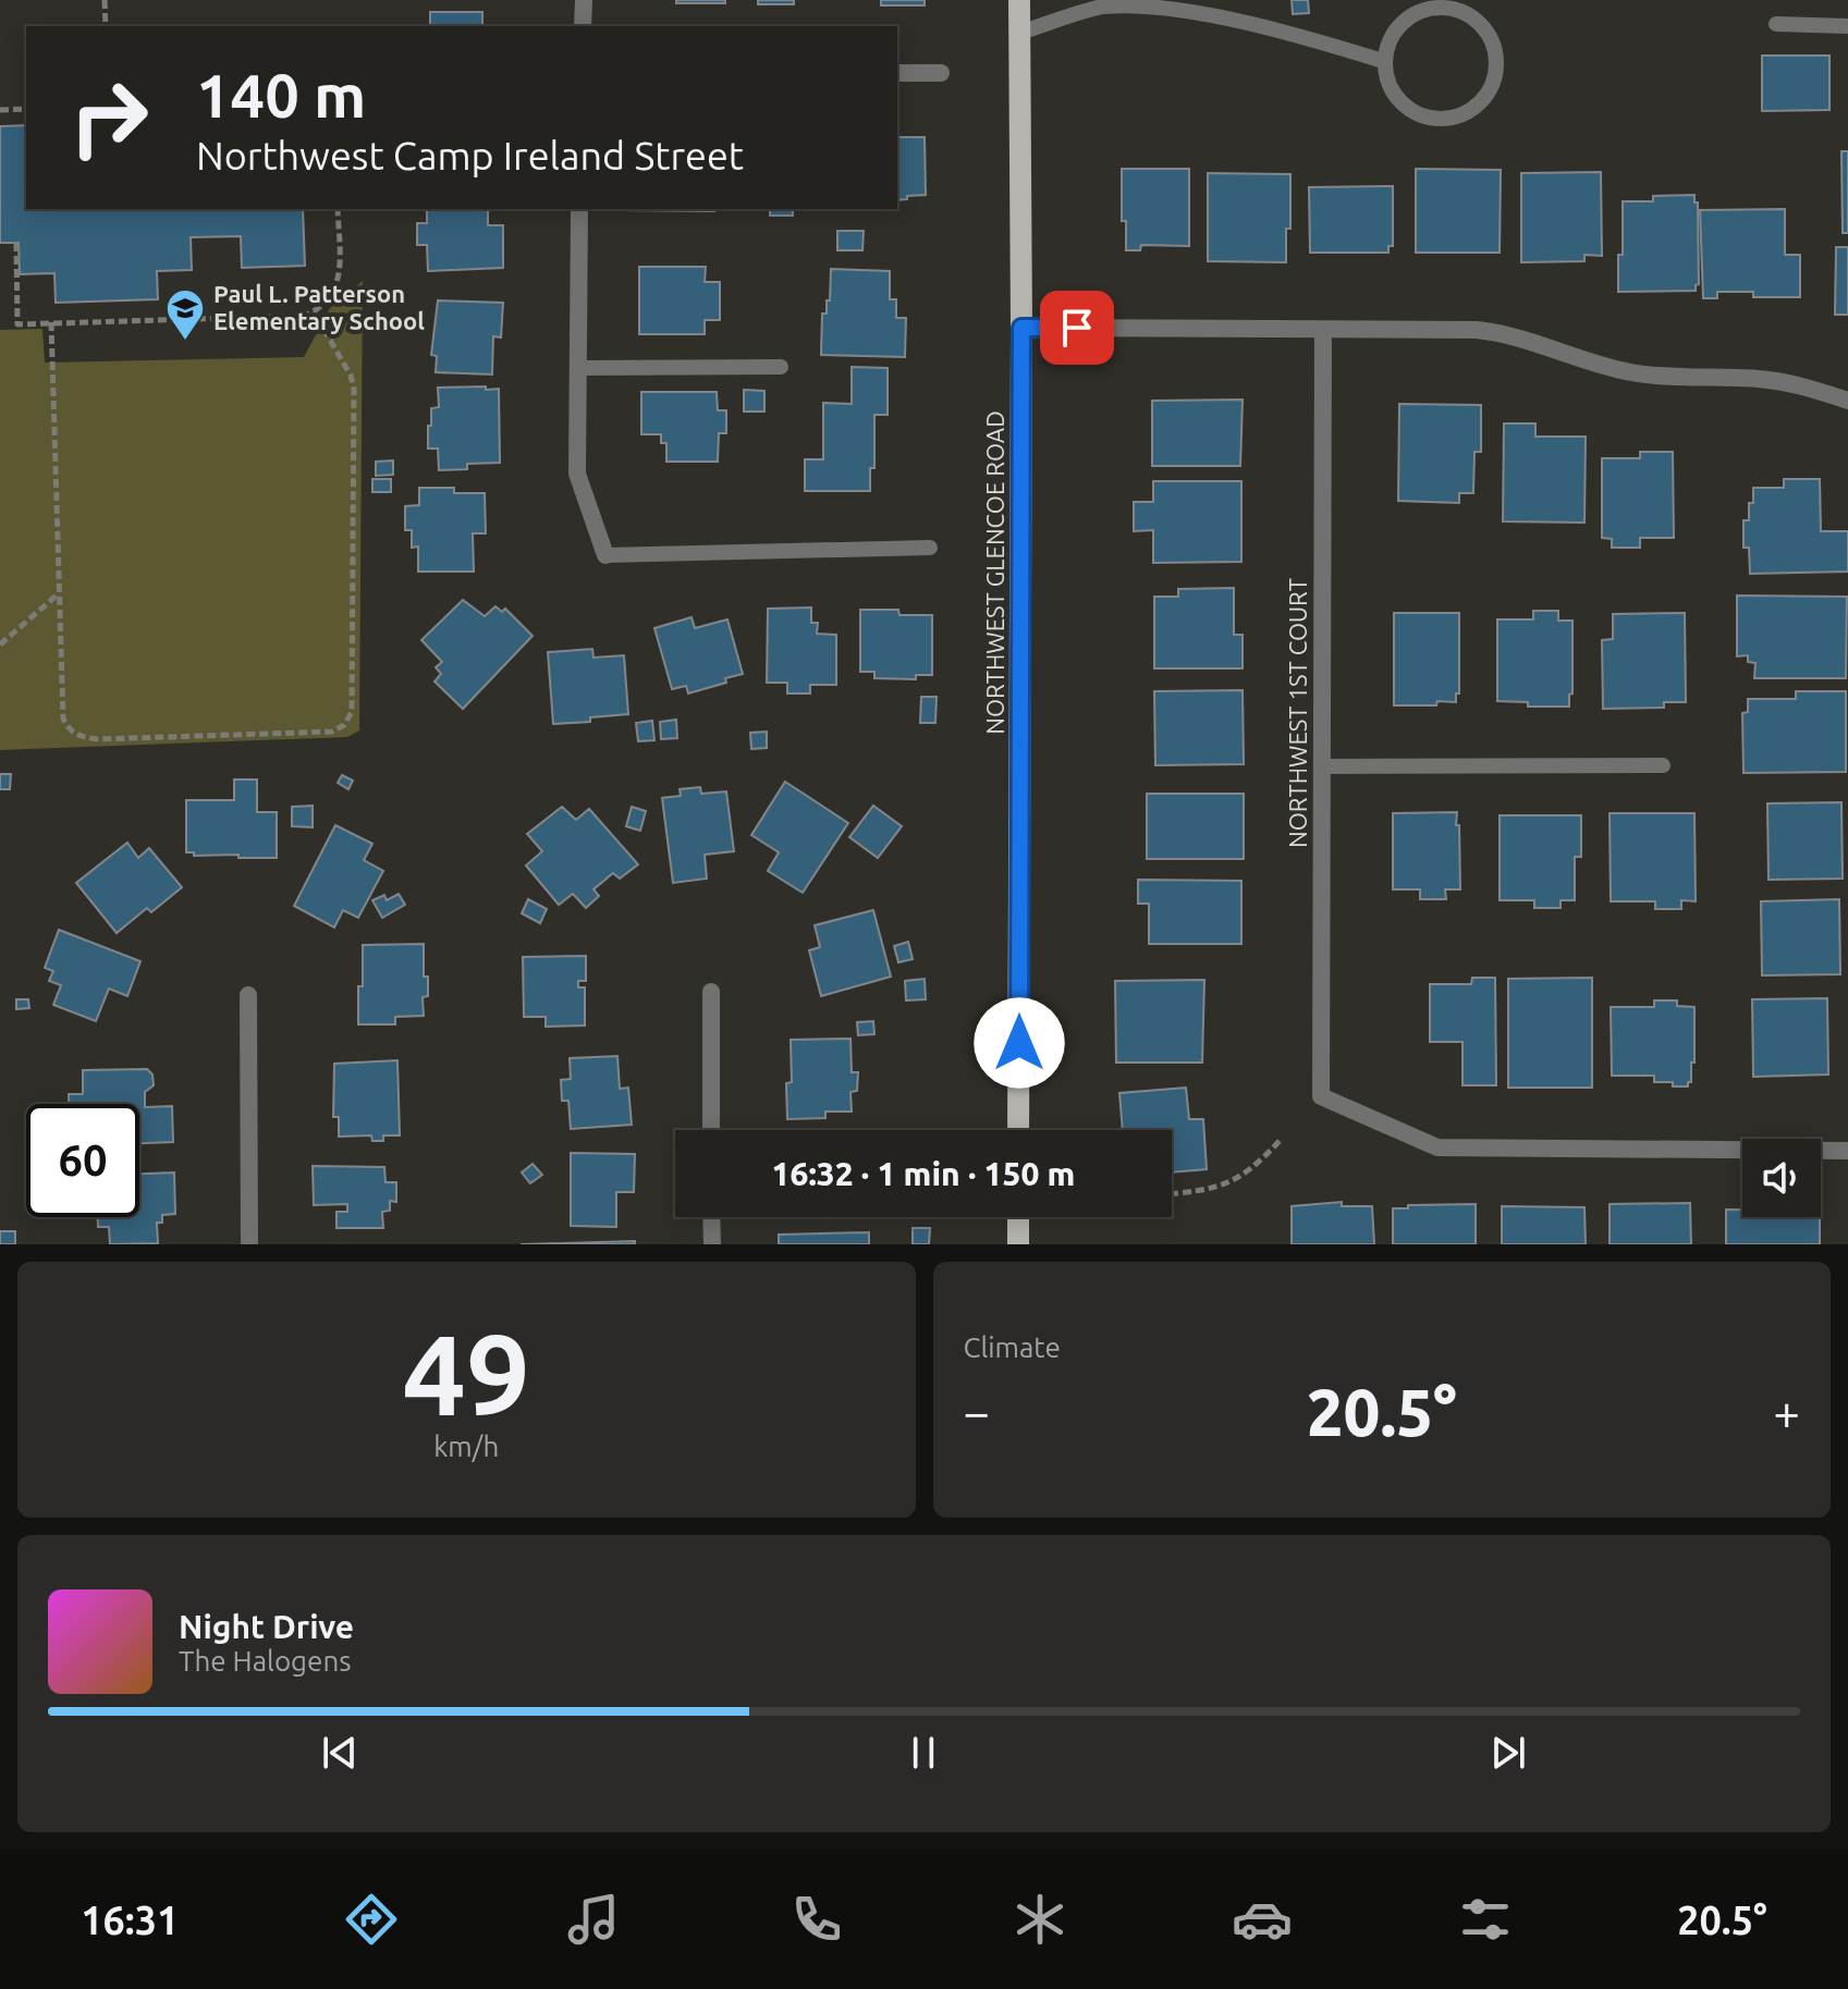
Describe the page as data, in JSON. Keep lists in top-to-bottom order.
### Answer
{
  "streets": {
    "main road": ["NORTHWEST GLENCOE ROAD"],
    "street": ["NORTHWEST 1ST COURT"]
  },
  "places": {
    "school or university": ["Paul L. Patterson Elementary School"]
  },
  "page": {
    "turn": ["140 m", "Northwest Camp Ireland Street"],
    "limit": "60",
    "trip": "16:32 · 1 min · 150 m",
    "tile": [
      ["49", "km/h"],
      "Climate"
    ],
    "heat": ["−", "20.5°", "+"],
    "song": ["Night Drive", "The Halogens"],
    "tabs": ["16:31", "20.5°"]
  }
}
